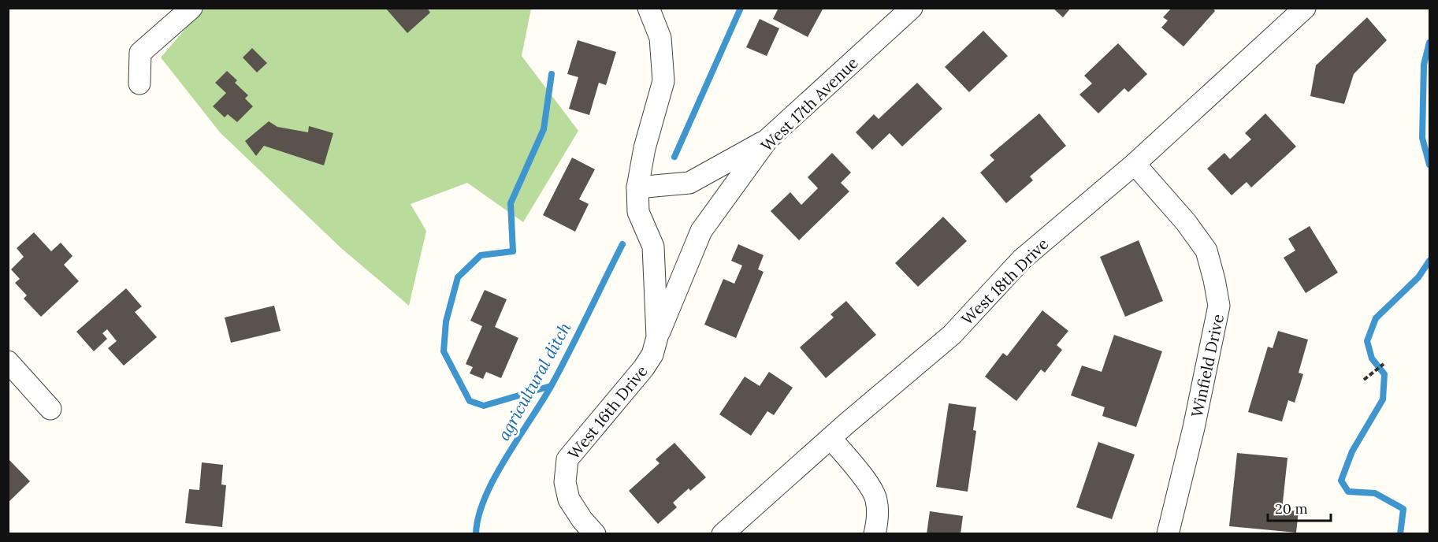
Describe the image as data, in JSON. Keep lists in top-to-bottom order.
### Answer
{
  "streets": {
    "street": [
      "West 17th Avenue",
      "West 18th Drive",
      "Winfield Drive",
      "West 16th Drive"
    ]
  },
  "crossings": [
    ["West 17th Avenue", "West 16th Drive"],
    ["West 18th Drive", "Winfield Drive"]
  ],
  "water": ["agricultural ditch"],
  "scale_bar": "20 m"
}
